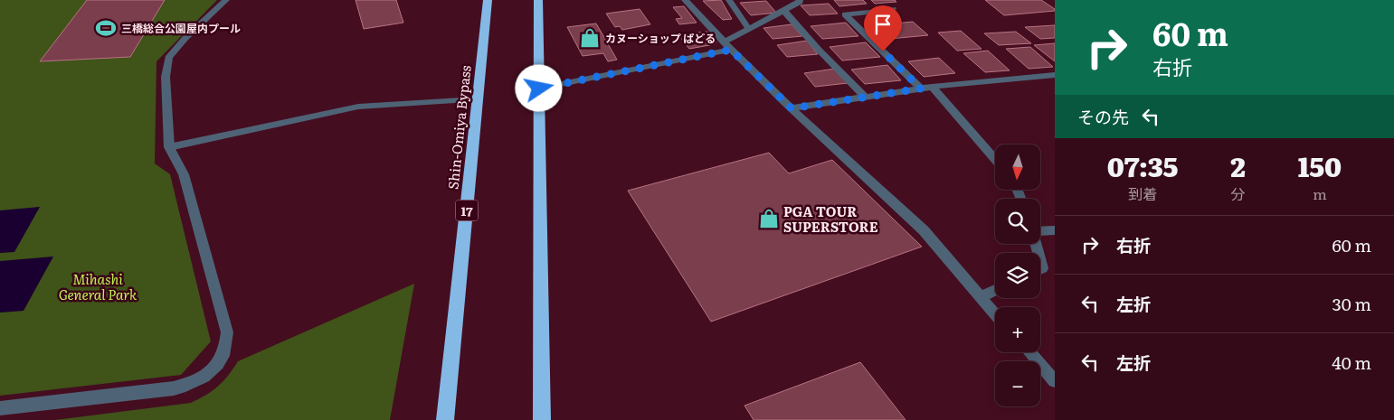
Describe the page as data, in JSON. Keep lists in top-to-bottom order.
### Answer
{
  "streets": {
    "highway": ["Shin-Omiya Bypass", "17"]
  },
  "parks": ["Mihashi General Park"],
  "places": {
    "sports": ["三橋総合公園屋内プール"],
    "shop": ["カヌーショップ ぱどる", "PGA TOUR SUPERSTORE"]
  },
  "north": "bottom",
  "page": {
    "turn": ["60 m", "右折"],
    "then": "その先",
    "eta": [
      "07:35",
      "到着",
      "2",
      "分",
      "150",
      "m"
    ],
    "map_buttons": ["+", "−"],
    "list": [
      {
        "name": "右折",
        "value": "60 m"
      },
      {
        "name": "左折",
        "value": "30 m"
      },
      {
        "name": "左折",
        "value": "40 m"
      }
    ]
  }
}
